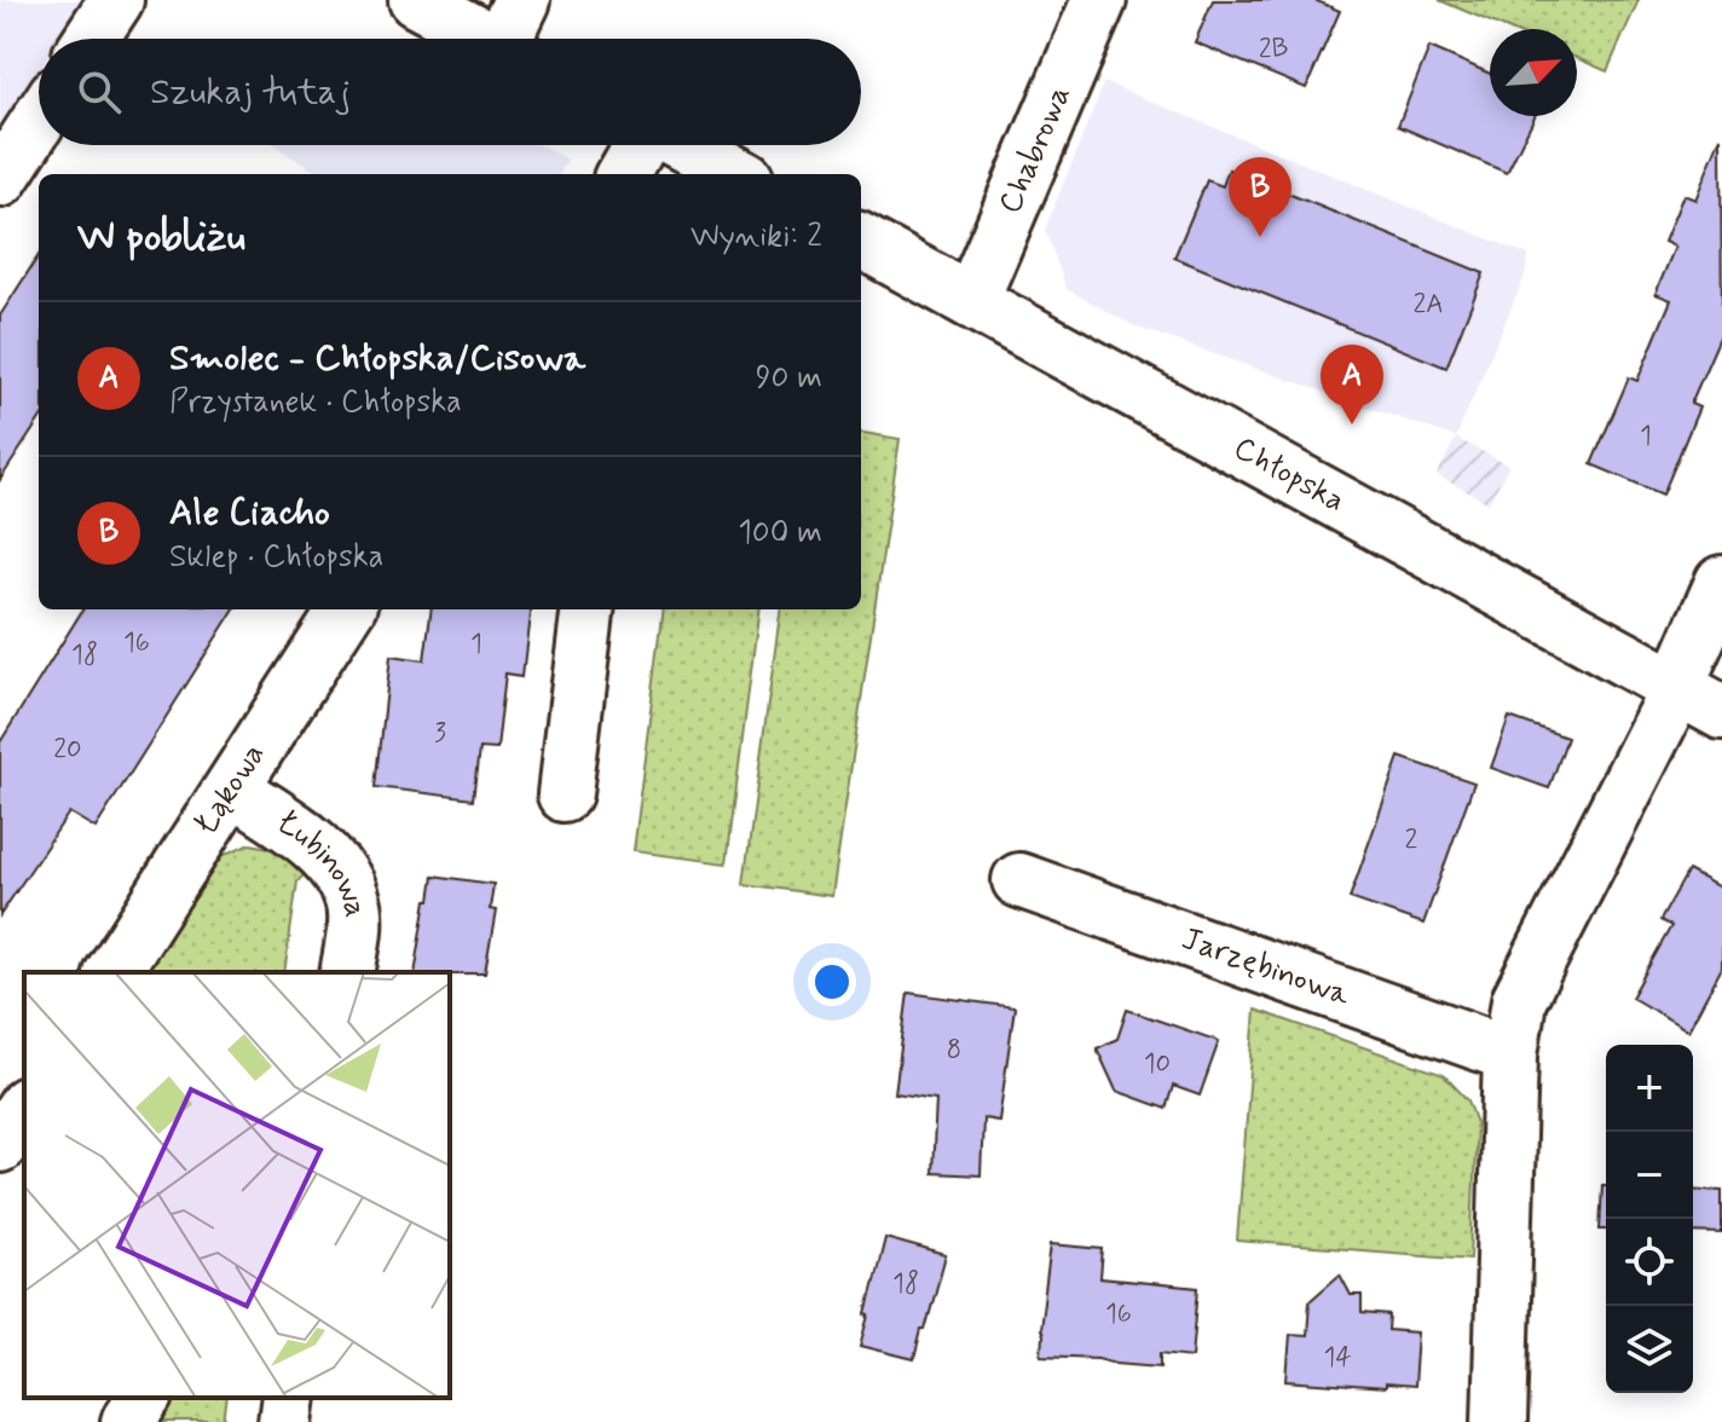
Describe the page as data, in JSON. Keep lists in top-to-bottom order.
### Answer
{
  "streets": {
    "street": [
      "Chabrowa",
      "Chłopska",
      "Łąkowa",
      "Łubinowa",
      "Jarzębinowa"
    ]
  },
  "crossings": [
    ["Chabrowa", "Chłopska"],
    ["Łąkowa", "Łubinowa"]
  ],
  "house_numbers": [
    "2B",
    "2A",
    "1",
    "16",
    "1",
    "18",
    "3",
    "20",
    "2",
    "8",
    "10",
    "18",
    "16",
    "14"
  ],
  "north": "top right",
  "page": {
    "search": "Szukaj tutaj",
    "pins": ["B", "A"],
    "heading": ["W pobliżu", "Wyniki: 2"],
    "list": [
      {
        "mark": "A",
        "name": "Smolec - Chłopska/Cisowa",
        "note": "Przystanek · Chłopska",
        "value": "90 m"
      },
      {
        "mark": "B",
        "name": "Ale Ciacho",
        "note": "Sklep · Chłopska",
        "value": "100 m"
      }
    ],
    "map_buttons": ["+", "−"]
  }
}
